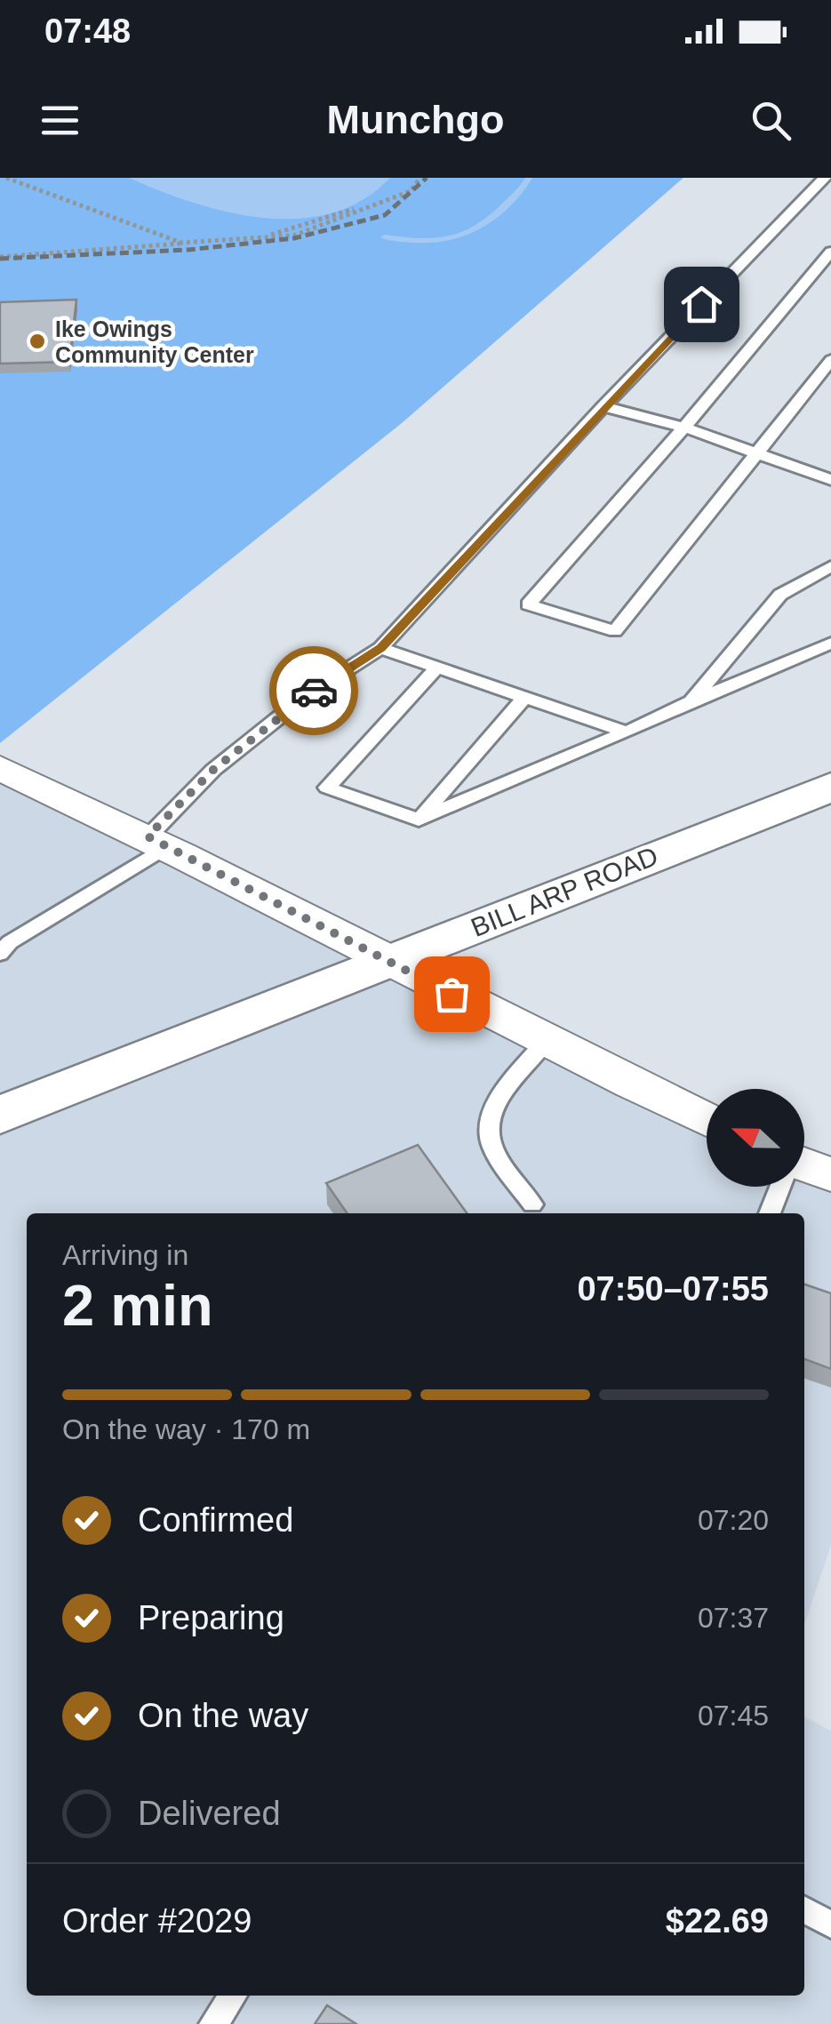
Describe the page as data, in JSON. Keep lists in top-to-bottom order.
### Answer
{
  "streets": {
    "main road": ["BILL ARP ROAD"]
  },
  "places": ["Ike Owings Community Center"],
  "north": "left",
  "page": {
    "status": "07:48",
    "header": "Munchgo",
    "heading": ["2 min", "Arriving in", "07:50–07:55"],
    "panel": ["Order #2029", "$22.69"],
    "bar": "On the way · 170 m",
    "list": [
      ["Confirmed", "07:20"],
      ["Preparing", "07:37"],
      ["On the way", "07:45"],
      "Delivered"
    ]
  }
}
